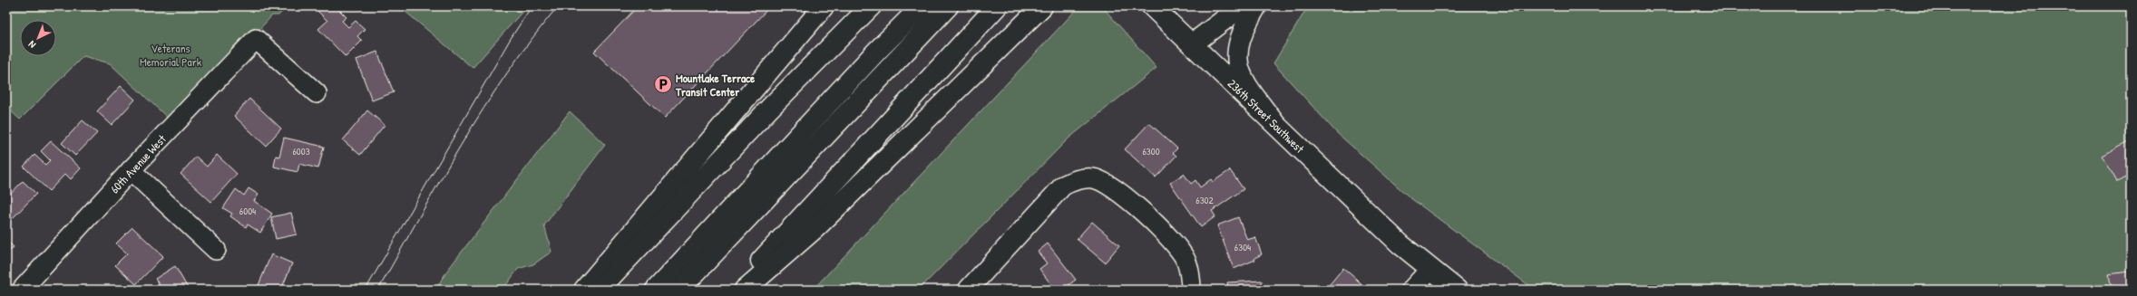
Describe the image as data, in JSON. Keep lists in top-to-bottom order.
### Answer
{
  "streets": {
    "main road": ["236th Street Southwest"],
    "street": ["60th Avenue West"]
  },
  "parks": ["Veterans Memorial Park"],
  "places": {
    "parking": ["Mountlake Terrace Transit Center"]
  },
  "house_numbers": [
    "6003",
    "6300",
    "6302",
    "6004",
    "6304"
  ],
  "north": "bottom left"
}
